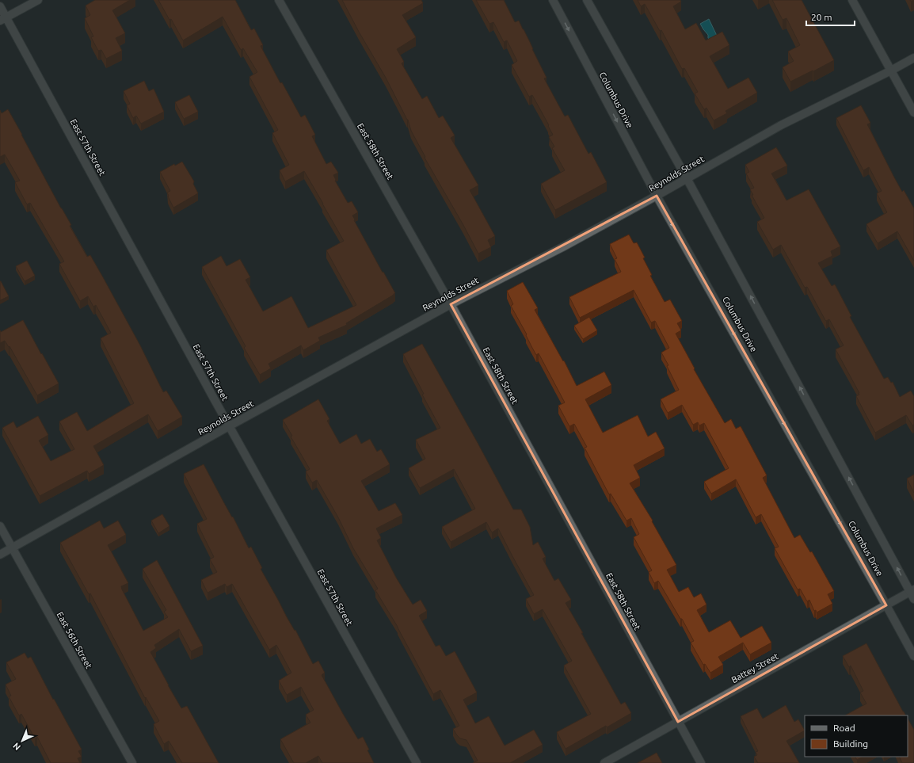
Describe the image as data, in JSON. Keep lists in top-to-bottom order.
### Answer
{
  "streets": {
    "street": [
      "Columbus Drive",
      "East 57th Street",
      "East 58th Street",
      "Reynolds Street",
      "East 56th Street",
      "Battey Street"
    ]
  },
  "crossings": [
    ["Columbus Drive", "Reynolds Street"],
    ["Columbus Drive", "Battey Street"],
    ["East 57th Street", "Reynolds Street"],
    ["East 58th Street", "Reynolds Street"],
    ["East 58th Street", "Battey Street"],
    ["Reynolds Street", "East 56th Street"]
  ],
  "legend": ["Road", "Building"],
  "scale_bar": "20 m",
  "north": "bottom left"
}
